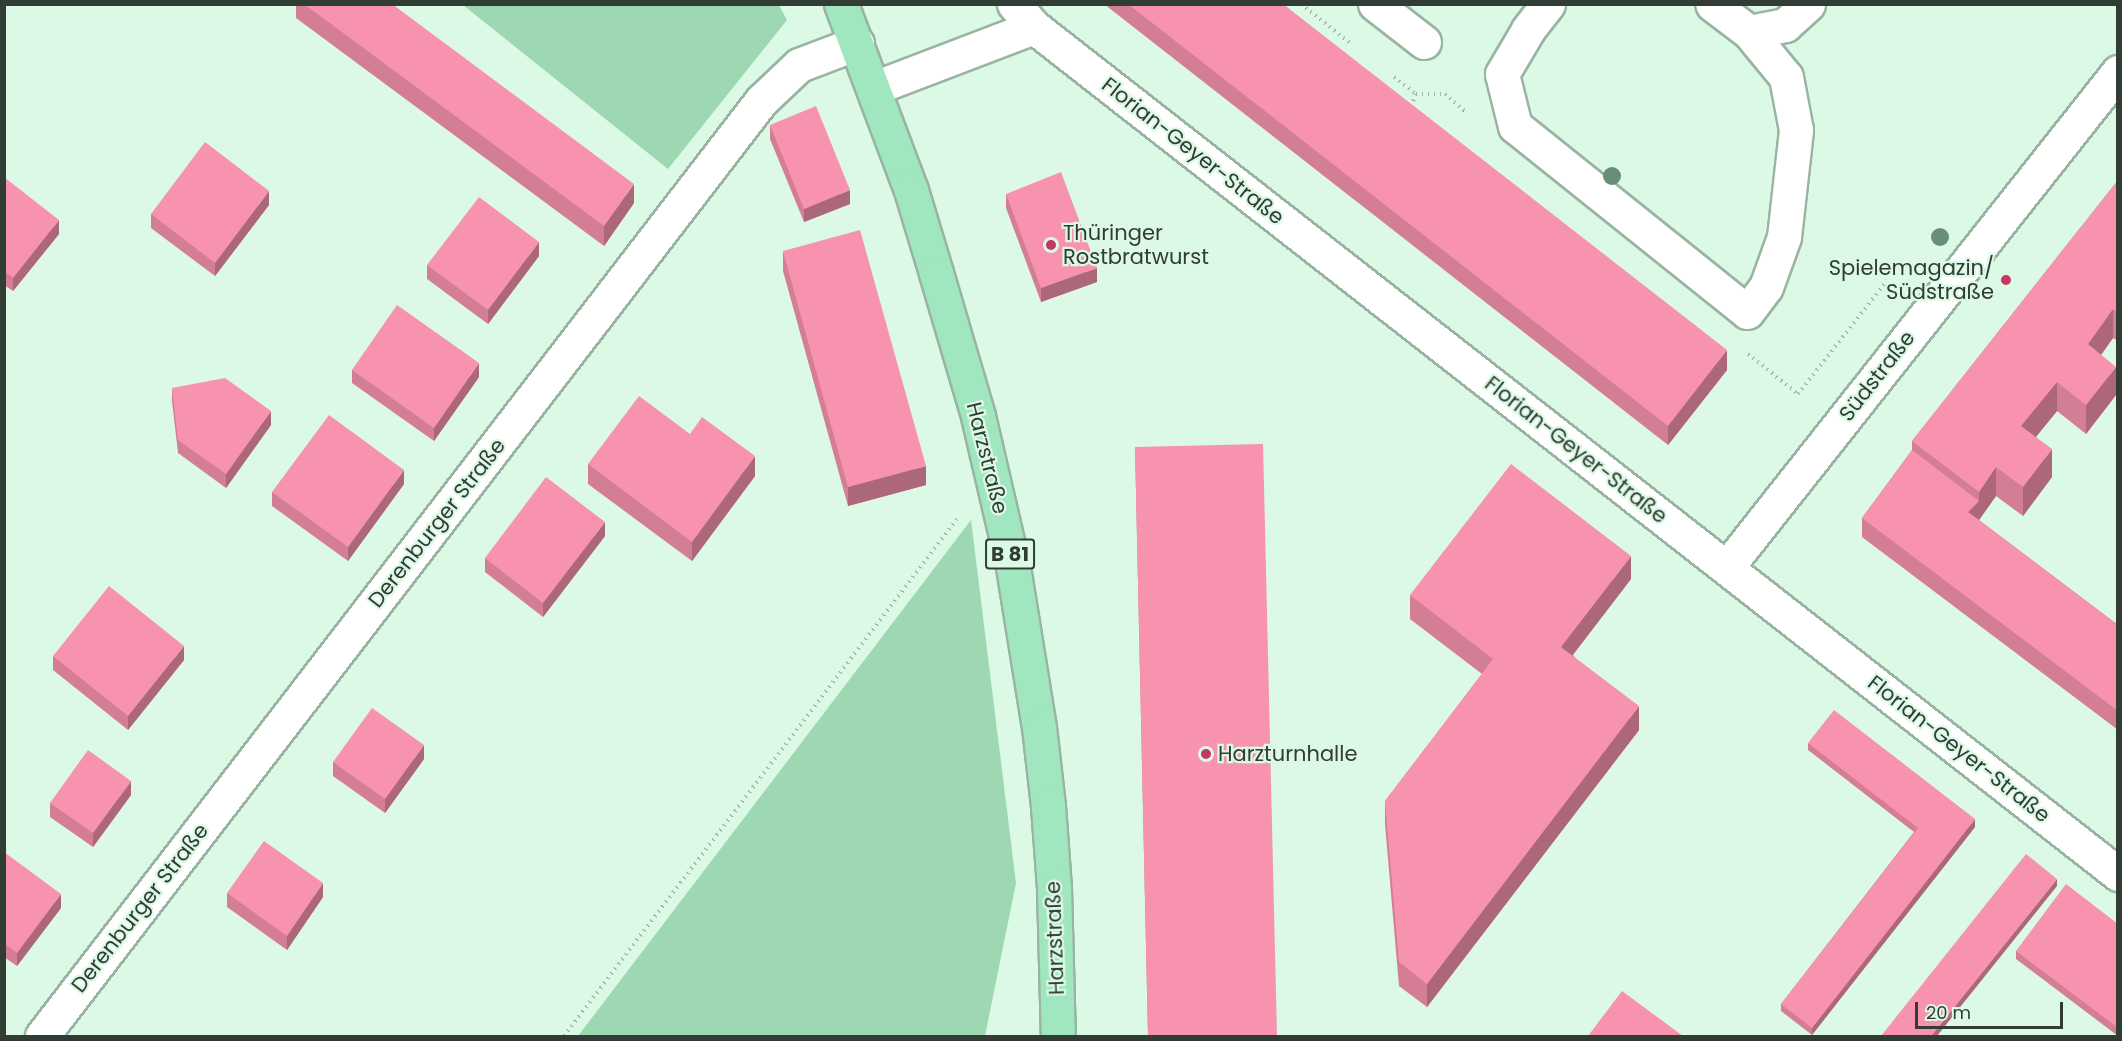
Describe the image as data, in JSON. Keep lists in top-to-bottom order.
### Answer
{
  "streets": {
    "main road": ["Harzstraße", "B 81"],
    "street": ["Florian-Geyer-Straße", "Südstraße", "Derenburger Straße"]
  },
  "crossings": [
    ["Florian-Geyer-Straße", "Südstraße"],
    ["Florian-Geyer-Straße", "Harzstraße"],
    ["Harzstraße", "Derenburger Straße"]
  ],
  "places": ["Thüringer Rostbratwurst", "Spielemagazin/ Südstraße", "Harzturnhalle"],
  "scale_bar": "20 m"
}
